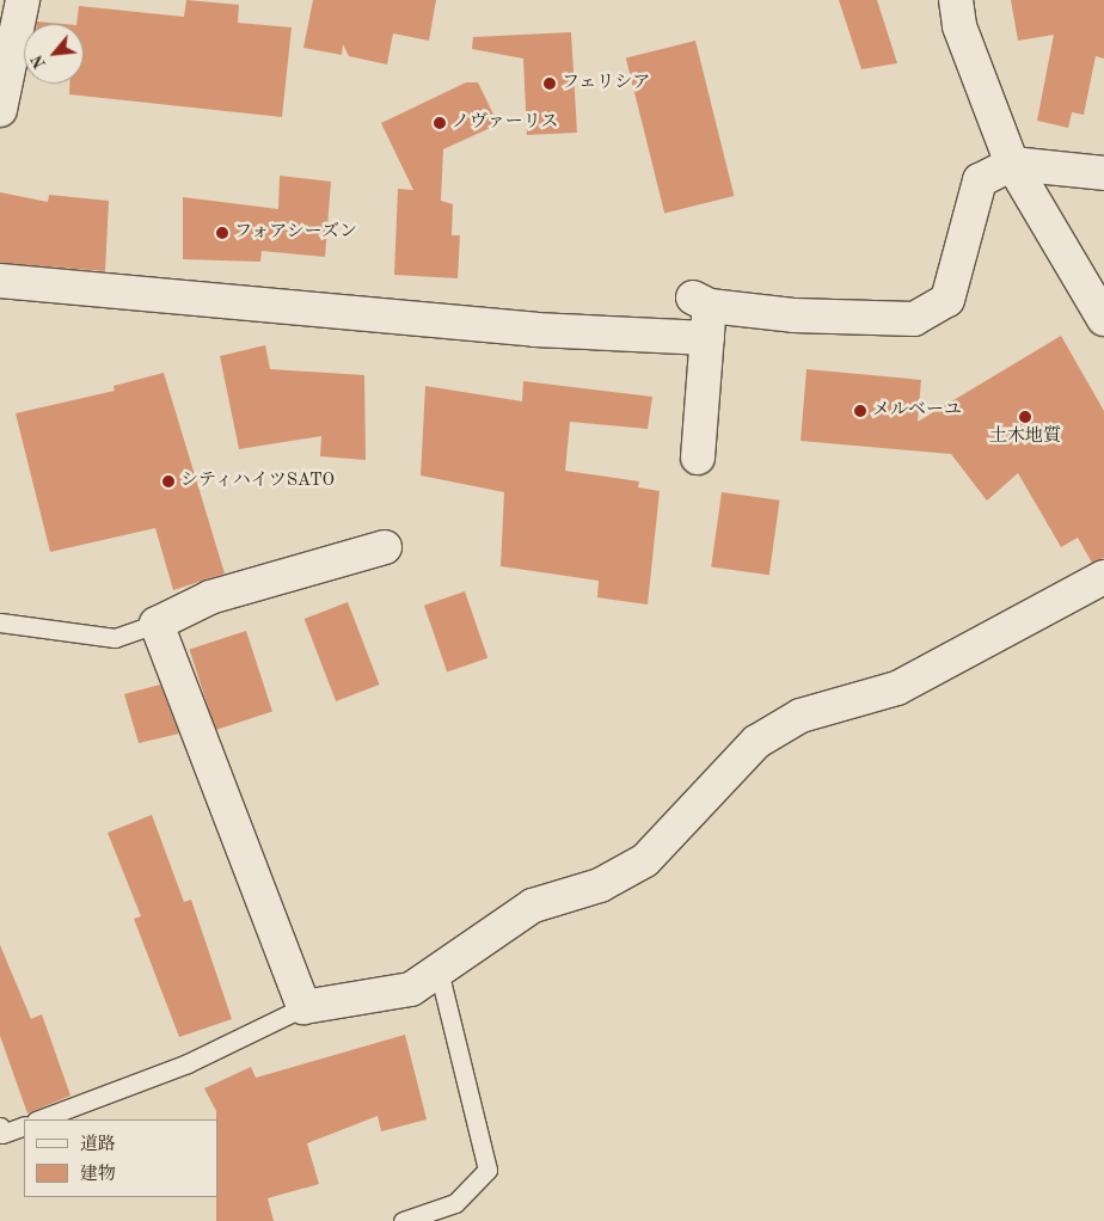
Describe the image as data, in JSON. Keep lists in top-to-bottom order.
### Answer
{
  "places": [
    "フェリシア",
    "ノヴァーリス",
    "フォアシーズン",
    "メルベーユ",
    "土木地質",
    "シティハイツSATO"
  ],
  "legend": ["道路", "建物"],
  "north": "bottom left"
}
